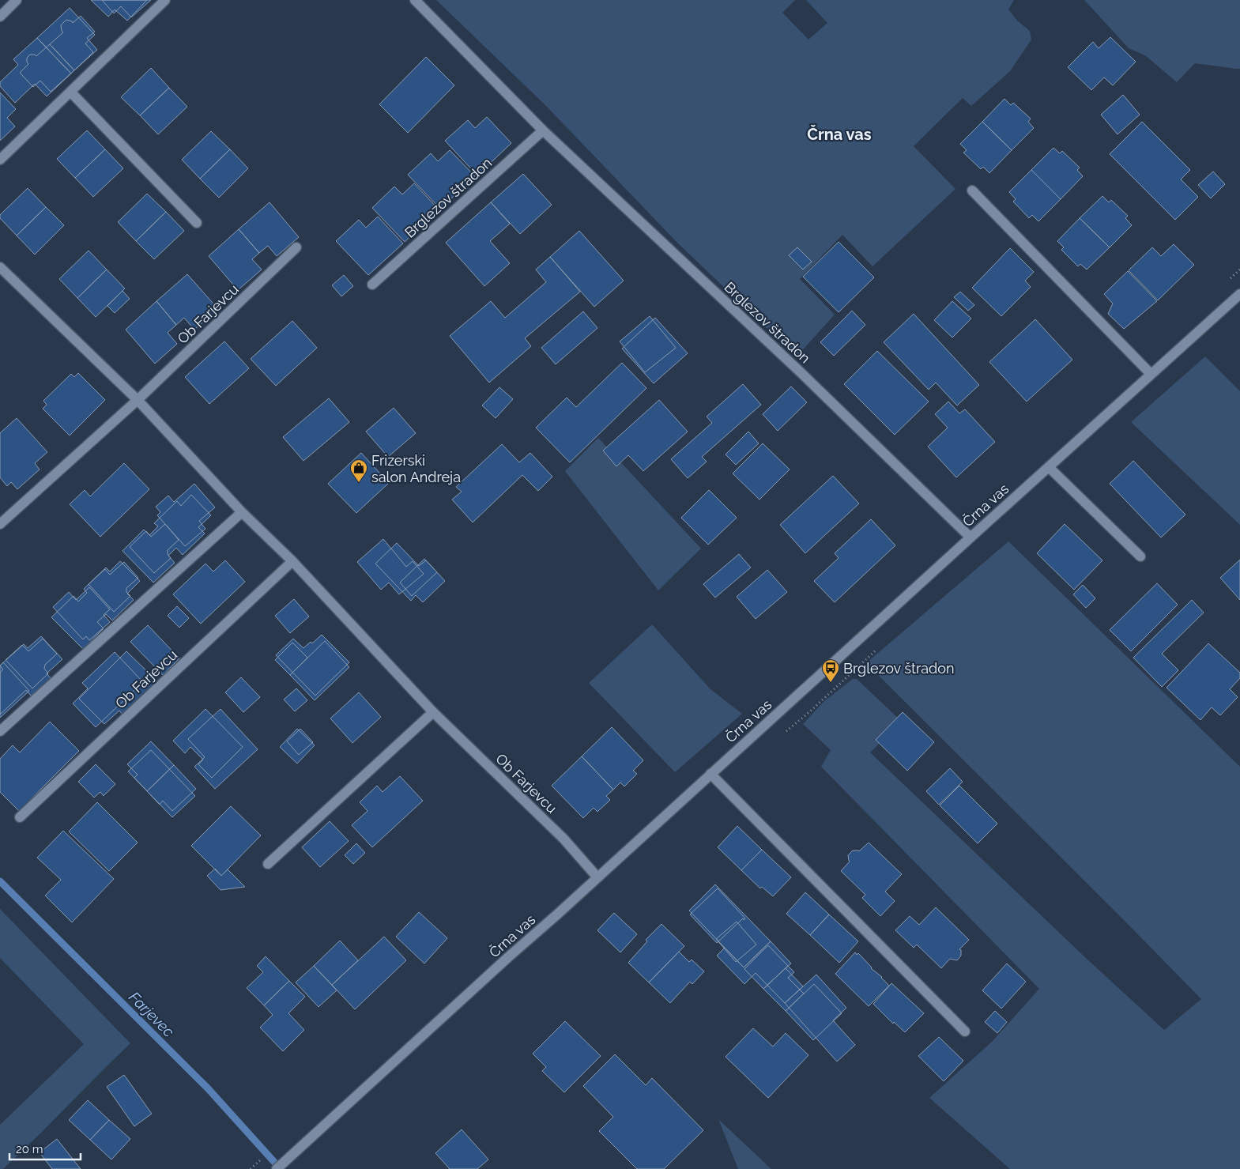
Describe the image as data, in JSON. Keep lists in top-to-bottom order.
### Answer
{
  "streets": {
    "street": ["Brglezov štradon", "Ob Farjevcu", "Črna vas"]
  },
  "crossings": [
    ["Brglezov štradon", "Črna vas"],
    ["Ob Farjevcu", "Črna vas"]
  ],
  "districts": ["Črna vas"],
  "water": ["Farjevec"],
  "places": {
    "shop": ["Frizerski salon Andreja"],
    "bus stop": ["Brglezov štradon"]
  },
  "scale_bar": "20 m"
}
